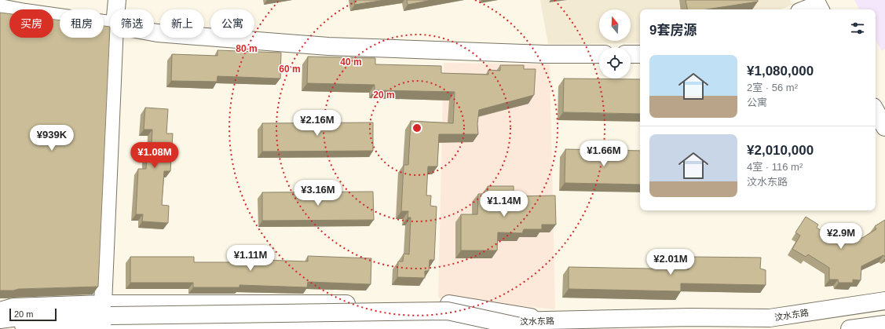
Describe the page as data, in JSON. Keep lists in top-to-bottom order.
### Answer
{
  "streets": {
    "main road": ["汶水东路"]
  },
  "scale_bar": "20 m",
  "north": "top",
  "page": {
    "chip": [
      "买房",
      "租房",
      "筛选",
      "新上",
      "公寓"
    ],
    "heading": "9套房源",
    "list": [
      {
        "name": "¥1,080,000",
        "note": "2室 · 56 m² · 公寓"
      },
      {
        "name": "¥2,010,000",
        "note": "4室 · 116 m² · 汶水东路"
      }
    ],
    "price": [
      "¥2.16M",
      "¥939K",
      "¥1.66M",
      "¥1.08M",
      "¥3.16M",
      "¥1.14M",
      "¥2.9M",
      "¥1.11M",
      "¥2.01M"
    ],
    "scale": "20 m"
  },
  "rings": [
    "80 m",
    "40 m",
    "60 m",
    "20 m"
  ]
}
